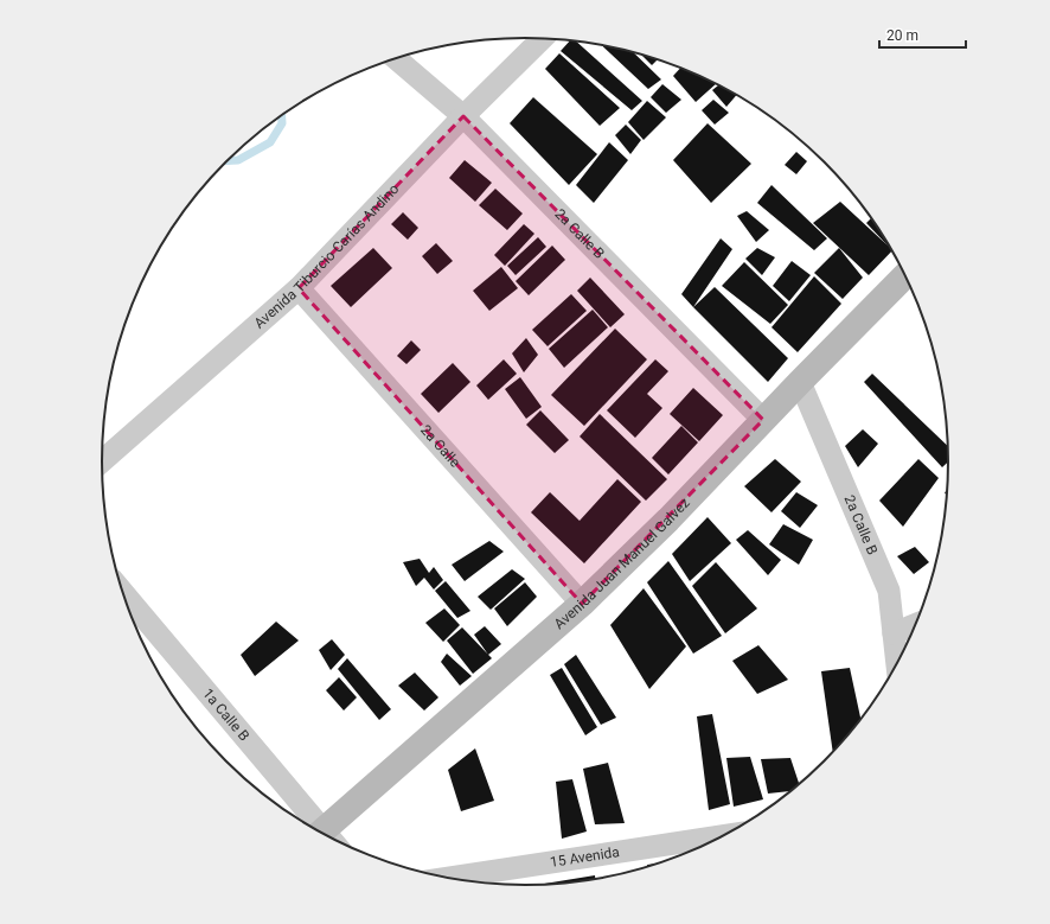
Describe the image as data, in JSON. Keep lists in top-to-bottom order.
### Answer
{
  "streets": {
    "street": [
      "2a Calle B",
      "Avenida Tiburcio Carías Andino",
      "2a Calle",
      "Avenida Juan Manuel Galvez",
      "1a Calle B",
      "15 Avenida"
    ]
  },
  "crossings": [
    ["2a Calle B", "Avenida Tiburcio Carías Andino"],
    ["2a Calle B", "Avenida Juan Manuel Galvez"],
    ["Avenida Tiburcio Carías Andino", "2a Calle"],
    ["2a Calle", "Avenida Juan Manuel Galvez"]
  ],
  "scale_bar": "20 m"
}
